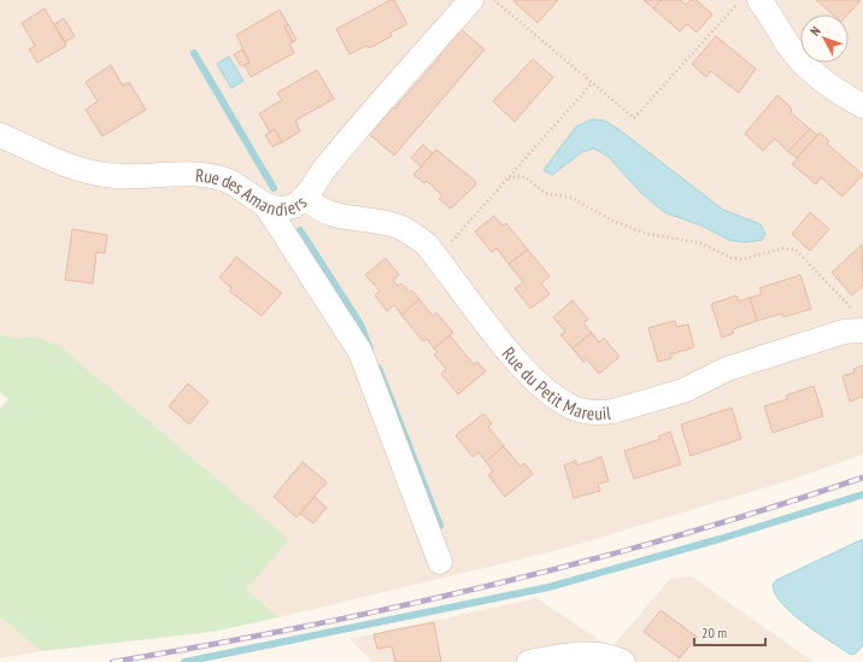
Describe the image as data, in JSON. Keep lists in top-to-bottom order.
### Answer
{
  "streets": {
    "street": ["Rue des Amandiers", "Rue du Petit Mareuil"]
  },
  "crossings": [
    ["Rue des Amandiers", "Rue du Petit Mareuil"]
  ],
  "scale_bar": "20 m",
  "north": "top left"
}
